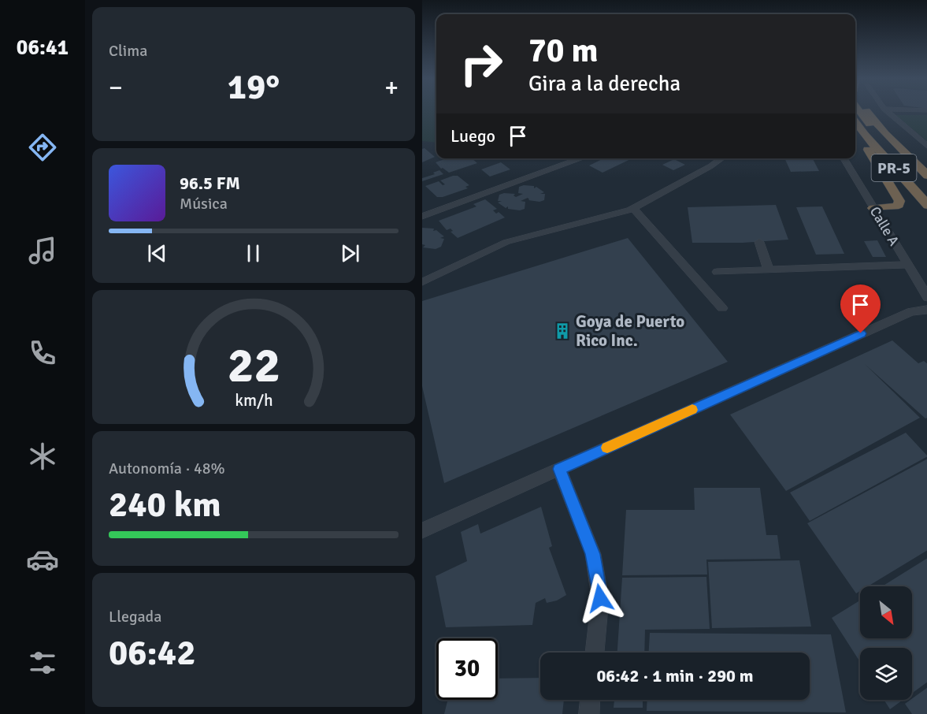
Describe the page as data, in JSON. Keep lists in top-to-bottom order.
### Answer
{
  "streets": {
    "highway": ["PR-5"],
    "street": ["Calle A"]
  },
  "places": {
    "building": ["Goya de Puerto Rico Inc."]
  },
  "north": "bottom right",
  "page": {
    "tabs": "06:41",
    "tile": [
      "Clima",
      ["Autonomía · 48%", "240 km"],
      ["Llegada", "06:42"]
    ],
    "turn": ["70 m", "Gira a la derecha"],
    "heat": ["−", "19°", "+"],
    "then": "Luego",
    "song": ["96.5 FM", "Música"],
    "limit": "30",
    "trip": "06:42 · 1 min · 290 m",
    "gauge": ["22", "km/h"]
  }
}
